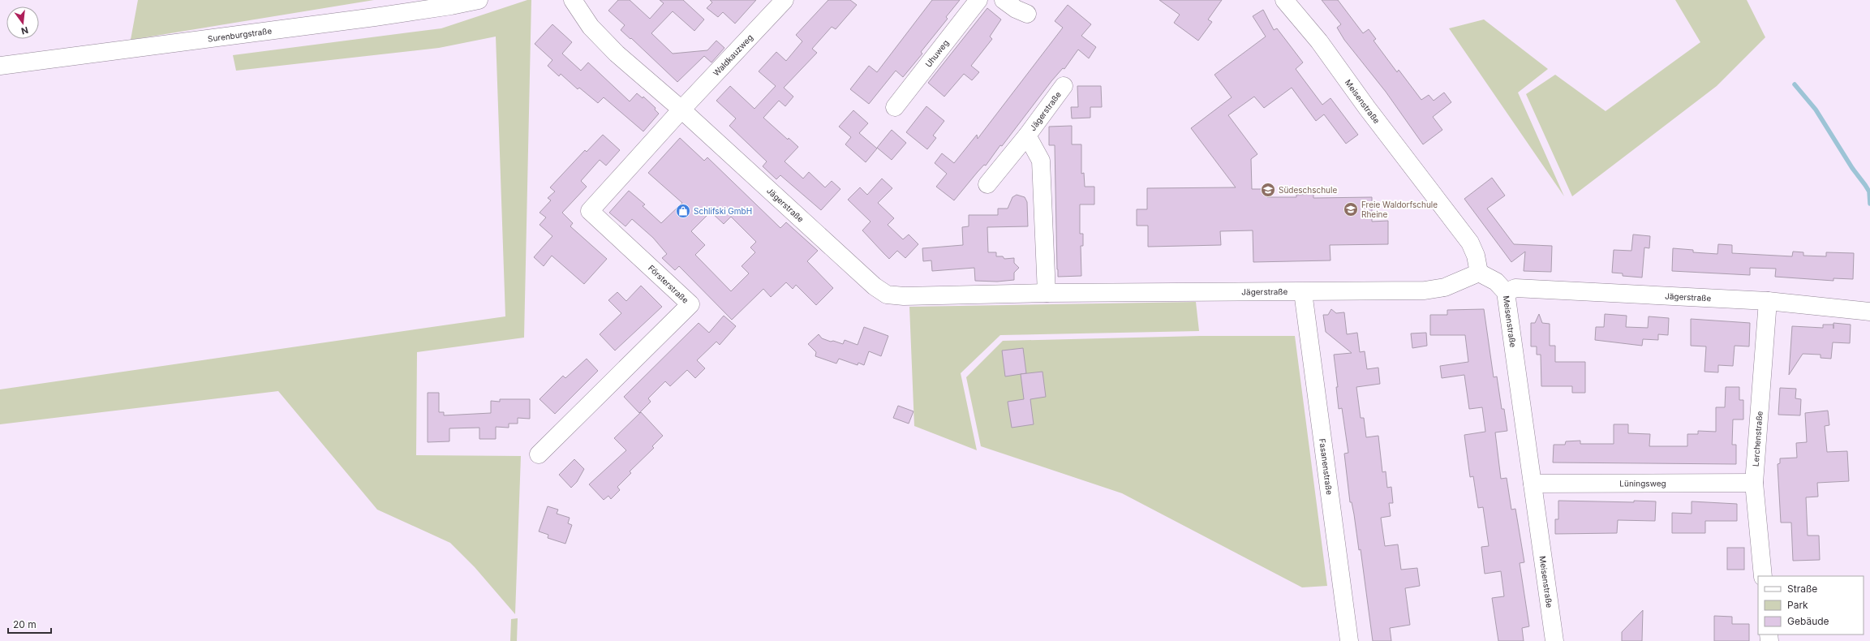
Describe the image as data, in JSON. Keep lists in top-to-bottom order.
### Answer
{
  "streets": {
    "street": [
      "Surenburgstraße",
      "Uhuweg",
      "Waldkauzweg",
      "Meisenstraße",
      "Jägerstraße",
      "Försterstraße",
      "Lerchenstraße",
      "Fasanenstraße",
      "Lüningsweg"
    ]
  },
  "crossings": [
    ["Waldkauzweg", "Jägerstraße"],
    ["Waldkauzweg", "Försterstraße"],
    ["Meisenstraße", "Jägerstraße"],
    ["Meisenstraße", "Lüningsweg"],
    ["Jägerstraße", "Försterstraße"],
    ["Jägerstraße", "Lerchenstraße"],
    ["Jägerstraße", "Fasanenstraße"],
    ["Lerchenstraße", "Lüningsweg"]
  ],
  "places": {
    "school or university": ["Südeschschule", "Freie Waldorfschule Rheine"],
    "shop": ["Schlifski GmbH"]
  },
  "legend": ["Straße", "Park", "Gebäude"],
  "scale_bar": "20 m",
  "north": "bottom"
}
